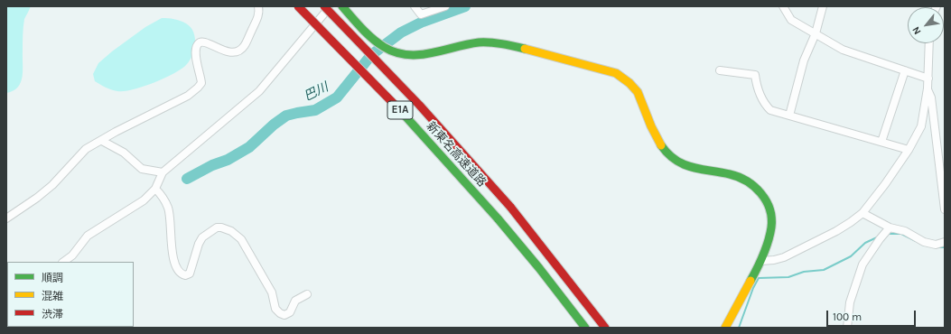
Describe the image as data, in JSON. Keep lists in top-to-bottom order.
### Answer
{
  "streets": {
    "main road": ["E1A", "新東名高速道路"]
  },
  "water": ["巴川"],
  "legend": ["順調", "混雑", "渋滞"],
  "scale_bar": "100 m",
  "north": "bottom left"
}
